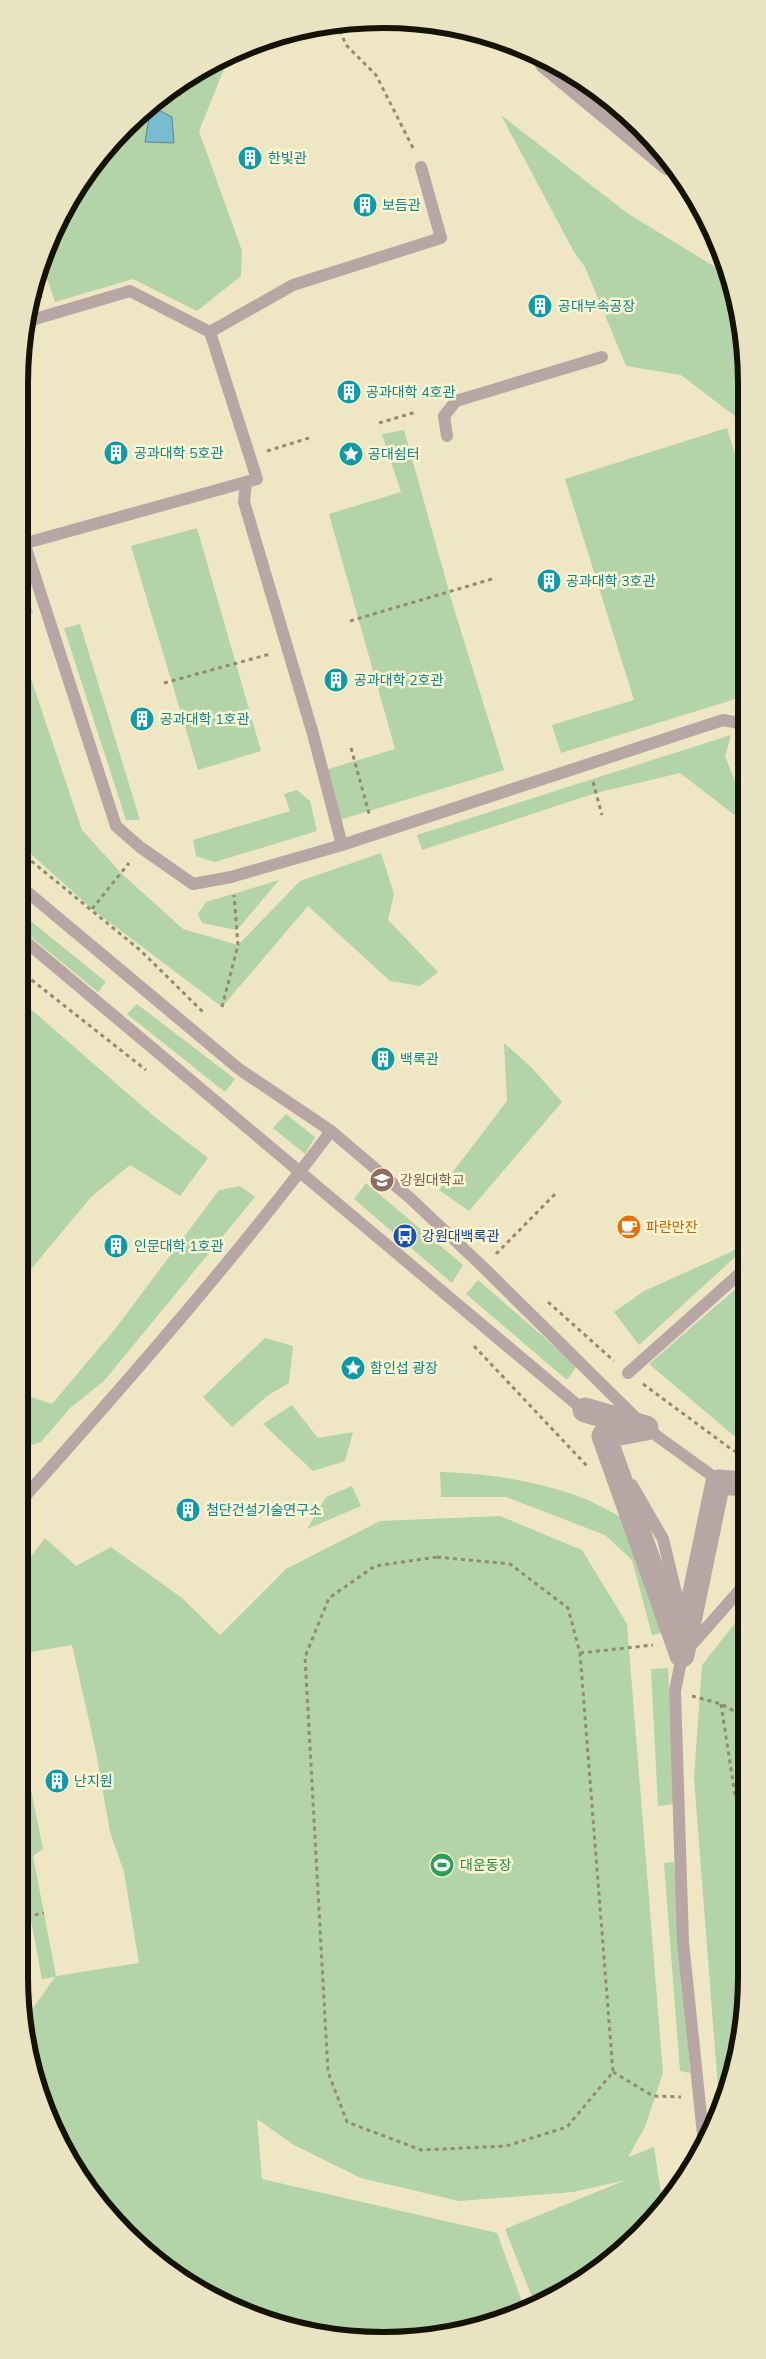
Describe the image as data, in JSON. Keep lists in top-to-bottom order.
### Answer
{
  "places": {
    "building": [
      "한빛관",
      "보듬관",
      "공대부속공장",
      "공과대학 4호관",
      "공과대학 5호관",
      "공과대학 3호관",
      "공과대학 2호관",
      "공과대학 1호관",
      "백록관",
      "인문대학 1호관",
      "첨단건설기술연구소",
      "난지원"
    ],
    "place": ["공대쉼터", "함인섭 광장"],
    "school or university": ["강원대학교"],
    "cafe": ["파란만잔"],
    "bus stop": ["강원대백록관"],
    "sports": ["대운동장"]
  }
}
